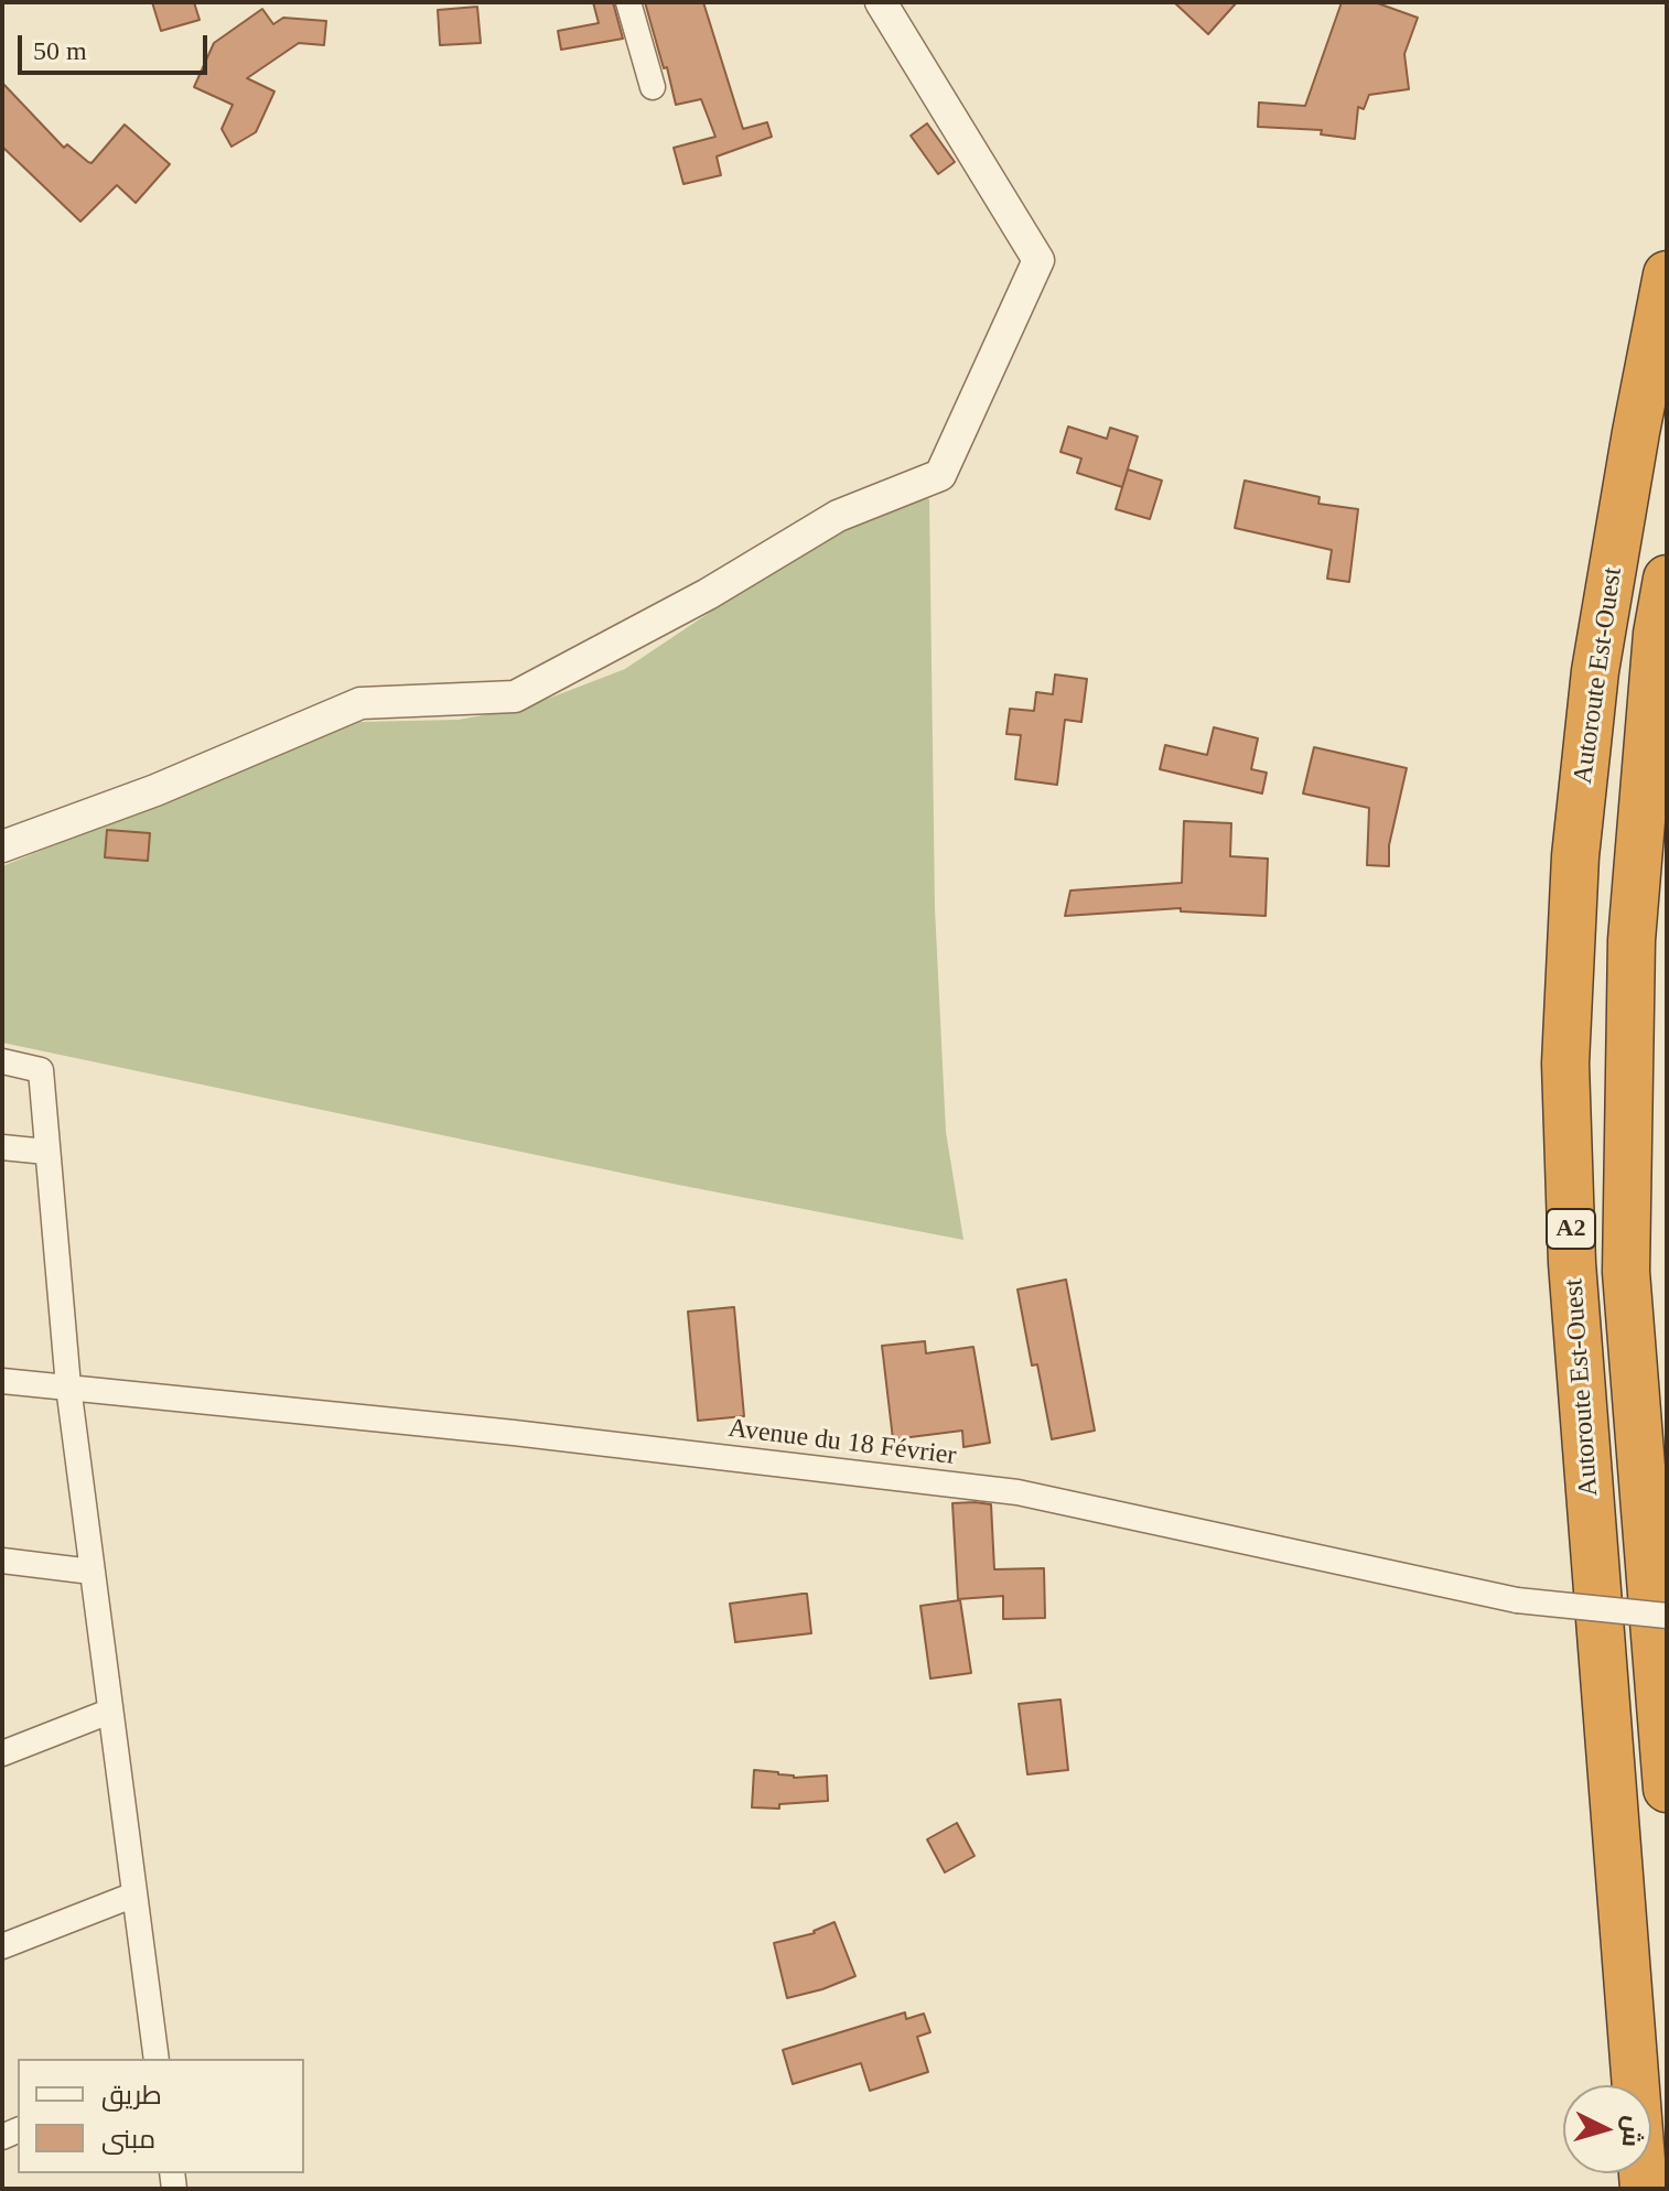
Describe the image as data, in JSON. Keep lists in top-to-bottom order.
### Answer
{
  "streets": {
    "highway": ["Autoroute Est-Ouest", "A2"],
    "street": ["Avenue du 18 Février"]
  },
  "legend": ["طريق", "مبنى"],
  "scale_bar": "50 m",
  "north": "right"
}
